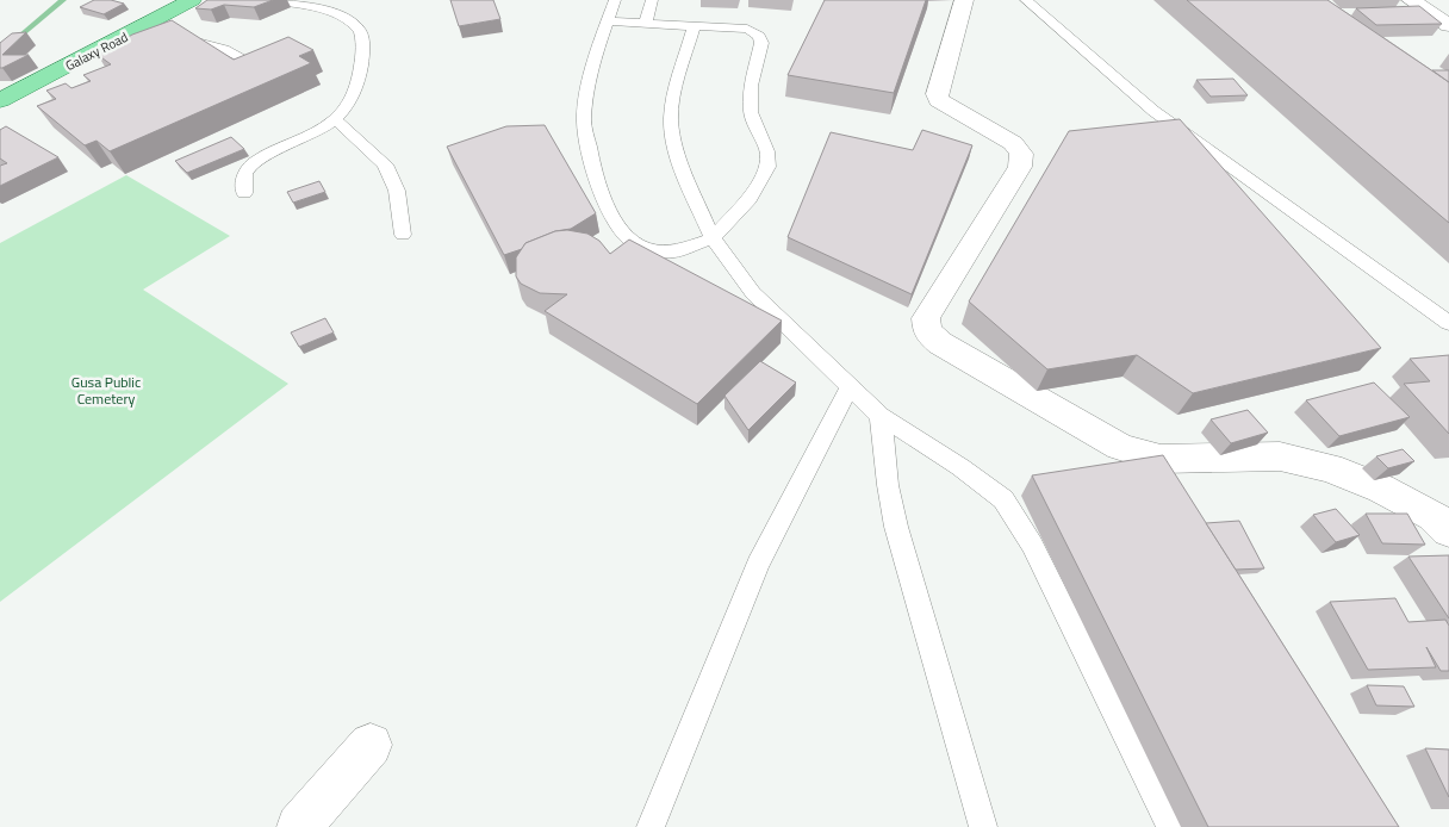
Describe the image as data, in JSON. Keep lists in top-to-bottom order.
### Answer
{
  "streets": {
    "main road": ["Galaxy Road"]
  },
  "parks": ["Gusa Public Cemetery"]
}
